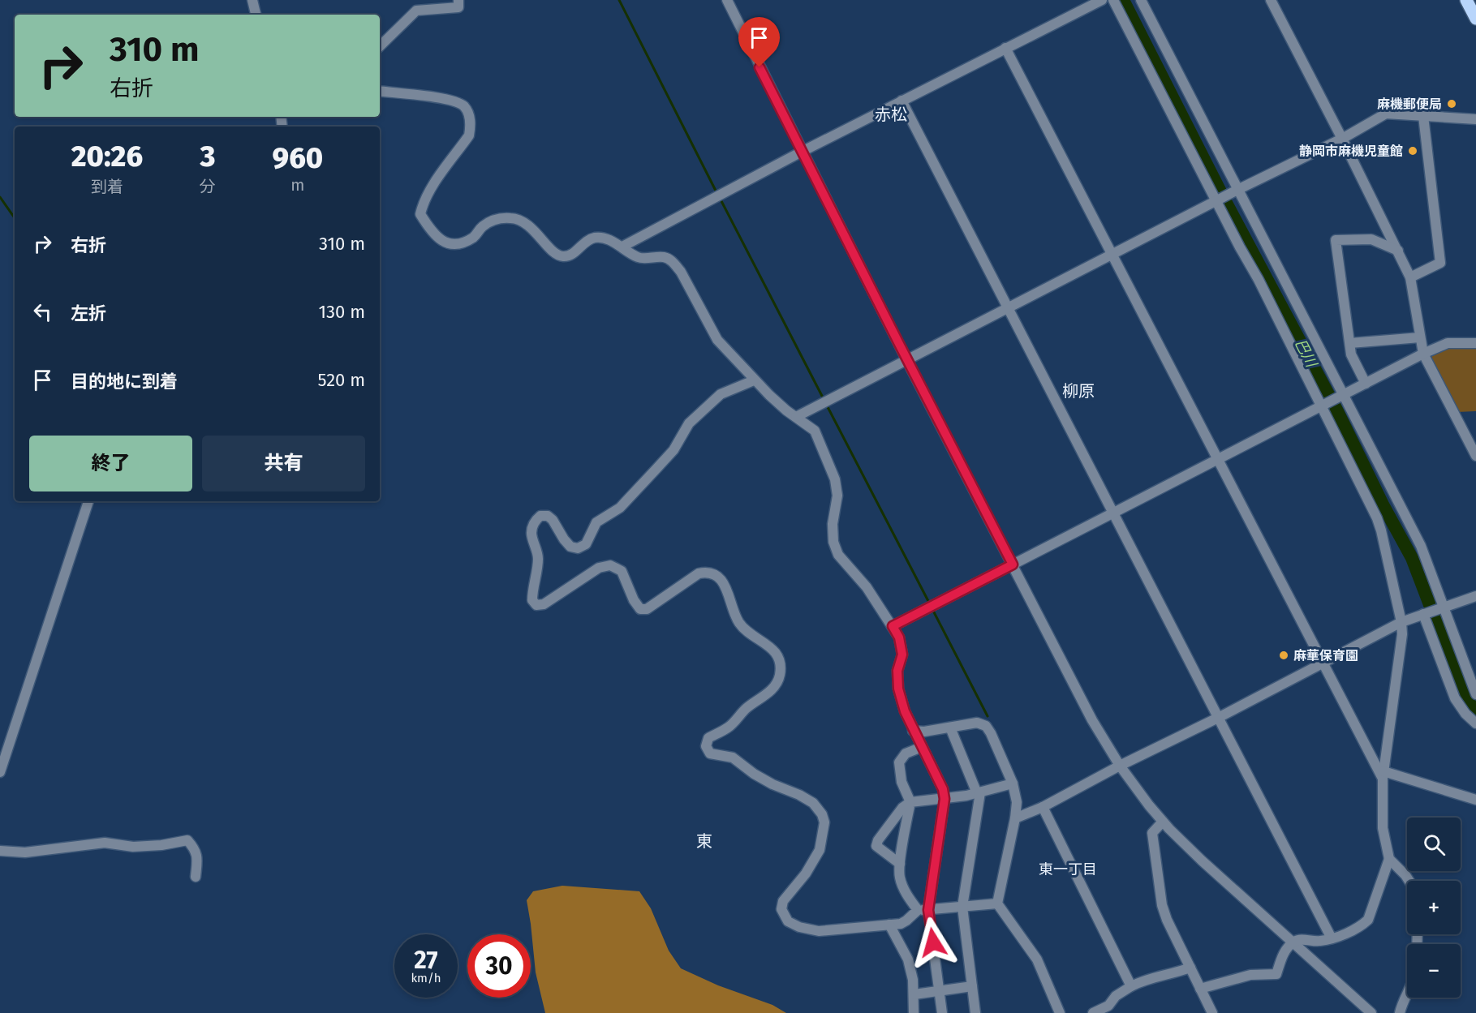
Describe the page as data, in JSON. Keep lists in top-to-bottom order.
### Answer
{
  "districts": [
    "赤松",
    "柳原",
    "東",
    "東一丁目"
  ],
  "water": ["巴川"],
  "places": ["麻機郵便局", "静岡市麻機児童館", "麻華保育園"],
  "page": {
    "turn": ["310 m", "右折"],
    "eta": [
      "20:26",
      "到着",
      "3",
      "分",
      "960",
      "m"
    ],
    "list": [
      {
        "name": "右折",
        "value": "310 m"
      },
      {
        "name": "左折",
        "value": "130 m"
      },
      {
        "name": "目的地に到着",
        "value": "520 m"
      }
    ],
    "buttons": ["終了", "共有"],
    "map_buttons": ["+", "−"],
    "speed": "27 km/h",
    "limit": "30"
  }
}
